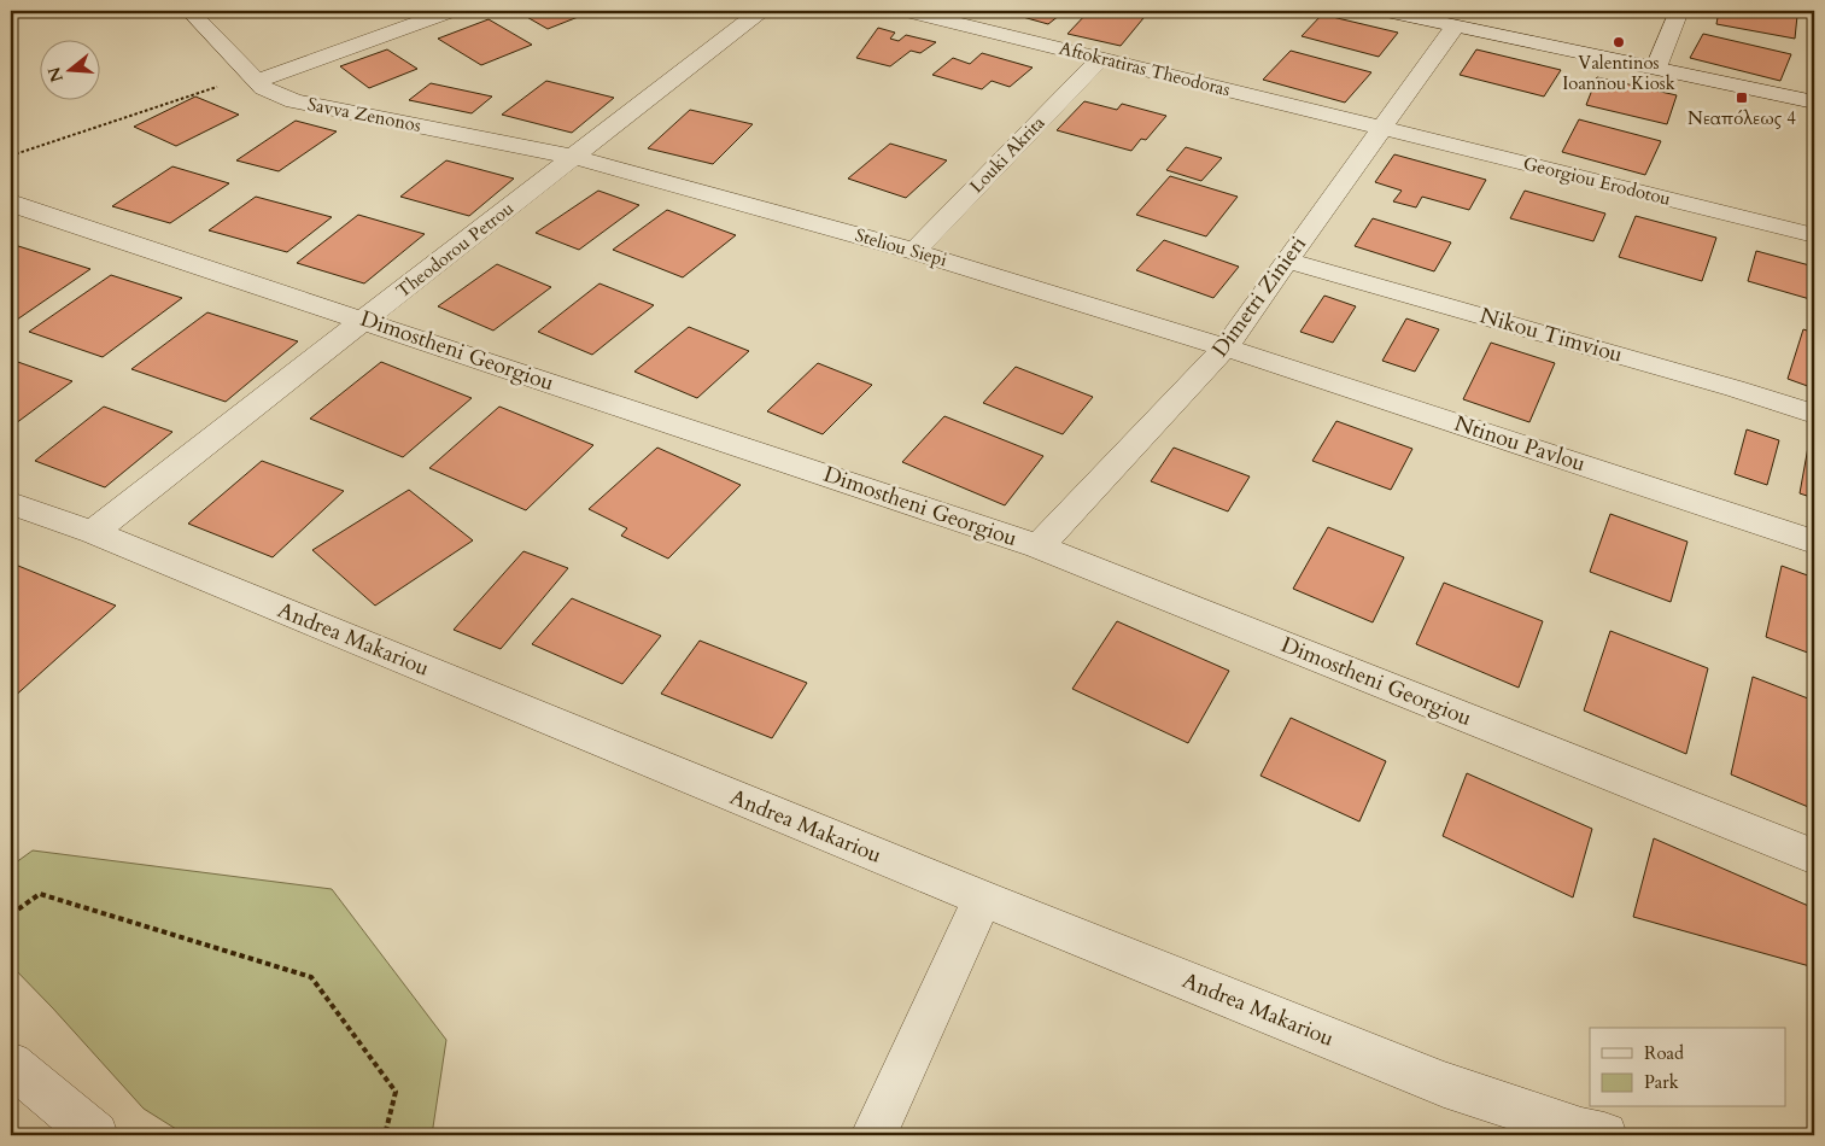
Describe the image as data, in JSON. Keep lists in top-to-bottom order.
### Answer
{
  "streets": {
    "street": [
      "Aftokratiras Theodoras",
      "Savva Zenonos",
      "Louki Akrita",
      "Georgiou Erodotou",
      "Steliou Siepi",
      "Theodorou Petrou",
      "Dimetri Zinieri",
      "Nikou Timviou",
      "Dimostheni Georgiou",
      "Ntinou Pavlou",
      "Andrea Makariou"
    ]
  },
  "crossings": [
    ["Aftokratiras Theodoras", "Louki Akrita"],
    ["Aftokratiras Theodoras", "Georgiou Erodotou"],
    ["Aftokratiras Theodoras", "Dimetri Zinieri"],
    ["Savva Zenonos", "Steliou Siepi"],
    ["Savva Zenonos", "Theodorou Petrou"],
    ["Louki Akrita", "Steliou Siepi"],
    ["Georgiou Erodotou", "Dimetri Zinieri"],
    ["Steliou Siepi", "Theodorou Petrou"],
    ["Steliou Siepi", "Dimetri Zinieri"],
    ["Steliou Siepi", "Ntinou Pavlou"],
    ["Theodorou Petrou", "Dimostheni Georgiou"],
    ["Theodorou Petrou", "Andrea Makariou"],
    ["Dimetri Zinieri", "Nikou Timviou"],
    ["Dimetri Zinieri", "Dimostheni Georgiou"],
    ["Dimetri Zinieri", "Ntinou Pavlou"]
  ],
  "places": {
    "other": ["Valentinos Ioannou Kiosk"],
    "transit": ["Νεαπόλεως 4"]
  },
  "legend": ["Road", "Park"],
  "north": "left"
}
